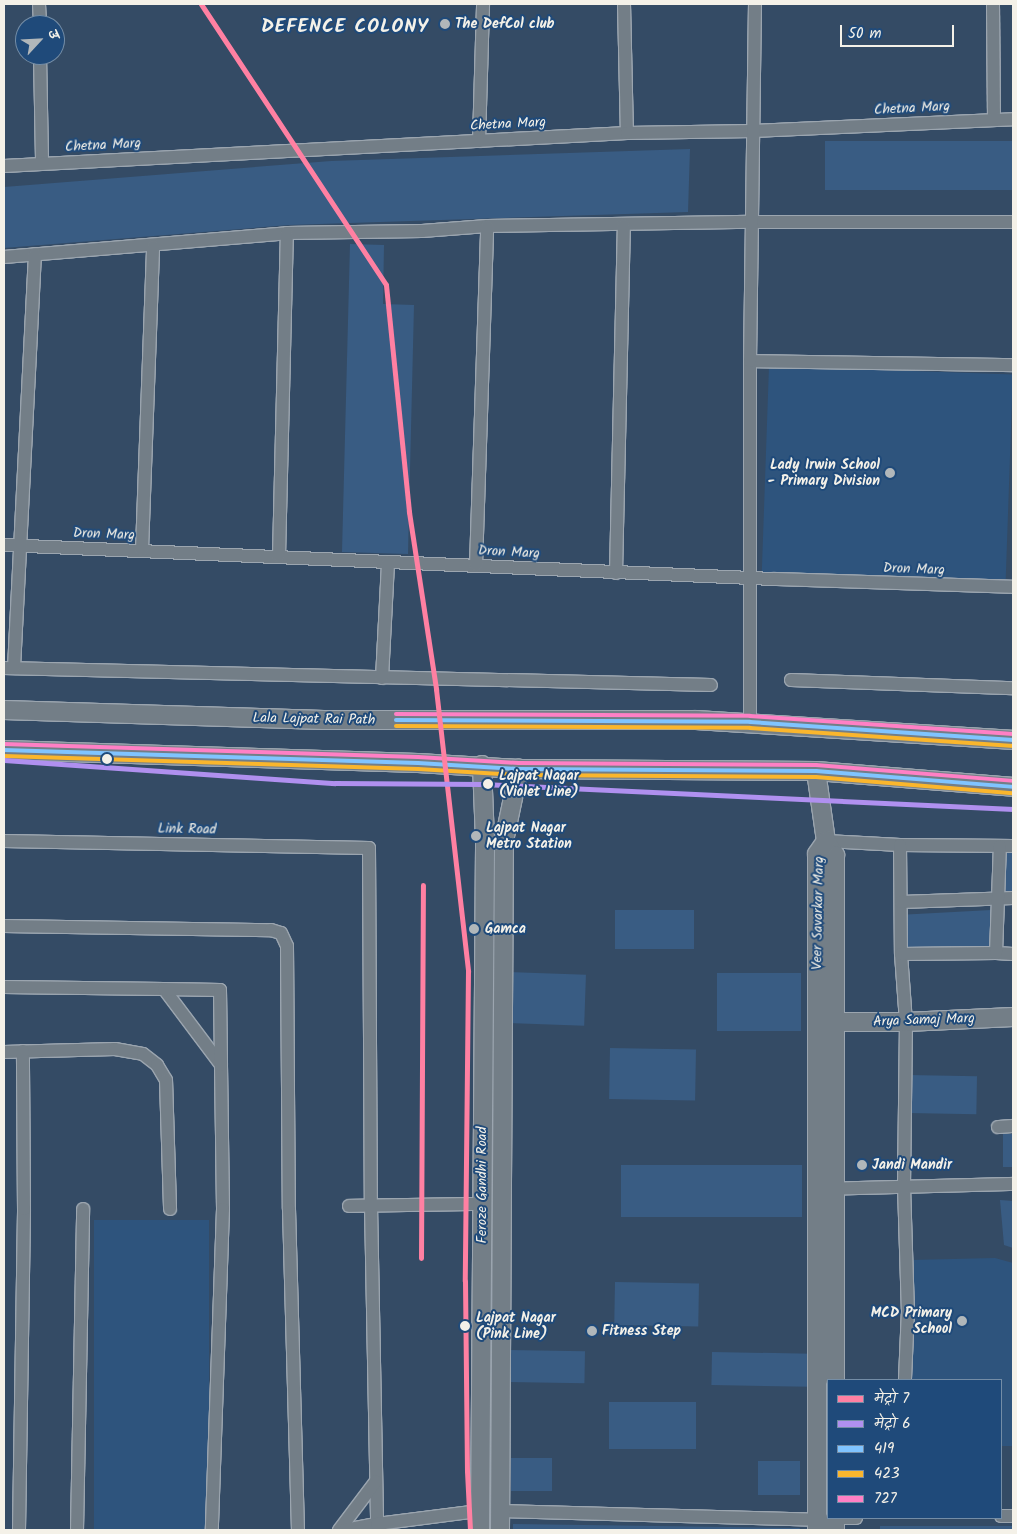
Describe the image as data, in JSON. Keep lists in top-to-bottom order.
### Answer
{
  "streets": {
    "street": [
      "Chetna Marg",
      "Dron Marg",
      "Lala Lajpat Rai Path",
      "Link Road",
      "Veer Savarkar Marg",
      "Arya Samaj Marg",
      "Feroze Gandhi Road"
    ]
  },
  "crossings": [
    ["Veer Savarkar Marg", "Arya Samaj Marg"]
  ],
  "districts": ["DEFENCE COLONY"],
  "places": [
    "The DefCol club",
    "Lady Irwin School - Primary Division",
    "Lajpat Nagar (Violet Line)",
    "Lajpat Nagar Metro Station",
    "Gamca",
    "Jandi Mandir",
    "MCD Primary School",
    "Lajpat Nagar (Pink Line)",
    "Fitness Step"
  ],
  "lines": [
    "metro line 7",
    "transit line 727",
    "transit line 419",
    "transit line 423",
    "metro line 6"
  ],
  "legend": [
    "मेट्रो 7",
    "मेट्रो 6",
    "419",
    "423",
    "727"
  ],
  "scale_bar": "50 m",
  "north": "top right"
}
